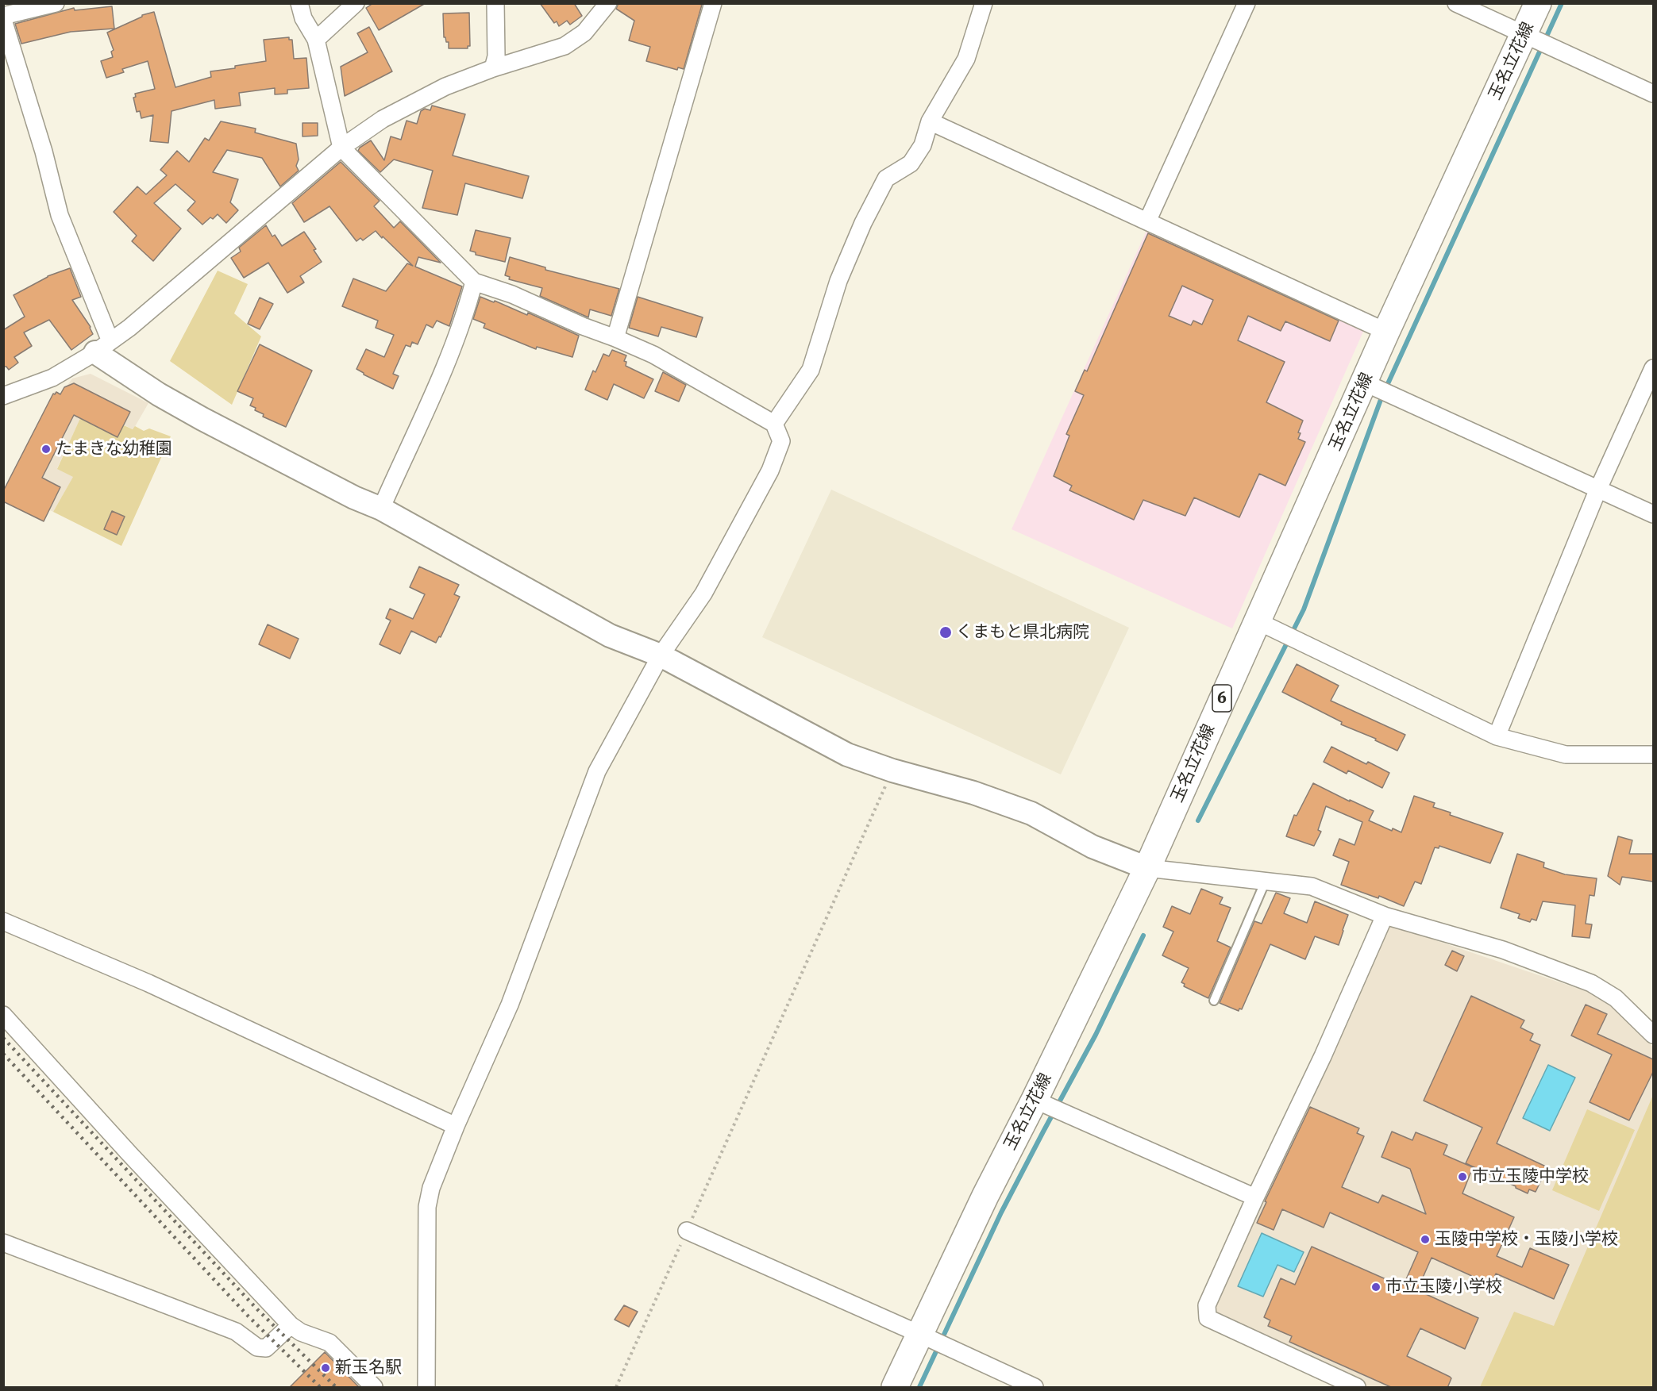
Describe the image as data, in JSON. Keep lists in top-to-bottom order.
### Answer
{
  "streets": {
    "main road": ["玉名立花線", "6"]
  },
  "places": [
    "たまきな幼稚園",
    "くまもと県北病院",
    "市立玉陵中学校",
    "玉陵中学校・玉陵小学校",
    "市立玉陵小学校",
    "新玉名駅"
  ]
}
